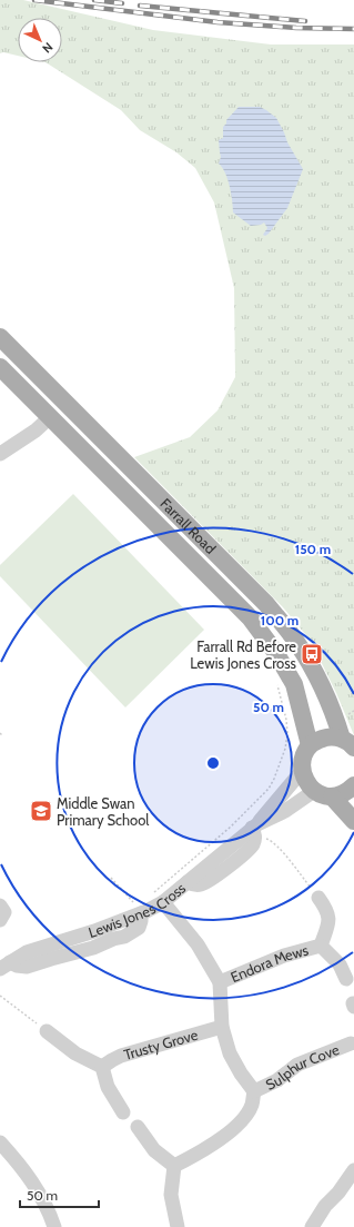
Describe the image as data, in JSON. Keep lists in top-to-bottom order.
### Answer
{
  "streets": {
    "main road": ["Farrall Road"],
    "street": [
      "Lewis Jones Cross",
      "Endora Mews",
      "Trusty Grove",
      "Sulphur Cove"
    ]
  },
  "places": {
    "bus stop": ["Farrall Rd Before Lewis Jones Cross"],
    "school or university": ["Middle Swan Primary School"]
  },
  "scale_bar": "50 m",
  "north": "bottom right",
  "rings": ["150 m", "100 m", "50 m"]
}
